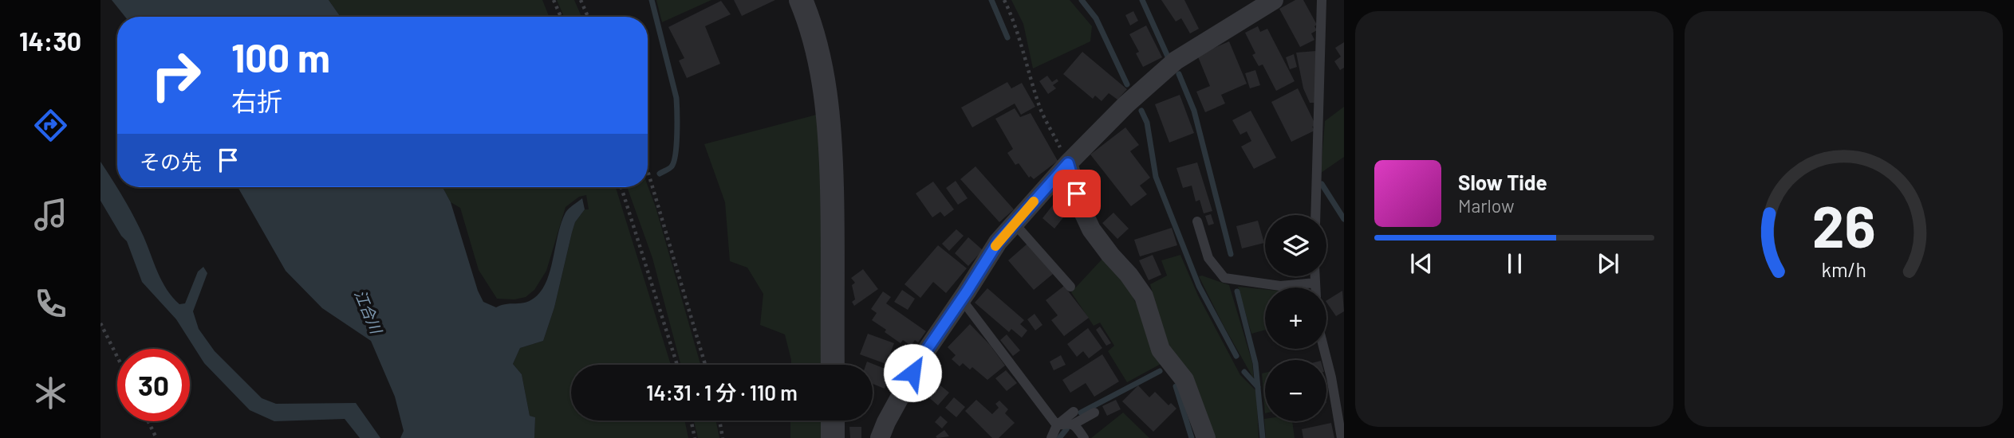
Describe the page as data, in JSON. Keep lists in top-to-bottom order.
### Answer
{
  "water": ["江合川"],
  "page": {
    "tabs": "14:30",
    "turn": ["100 m", "右折"],
    "then": "その先",
    "song": ["Slow Tide", "Marlow"],
    "map_buttons": ["+", "−"],
    "limit": "30",
    "trip": "14:31 · 1 分 · 110 m",
    "gauge": ["26", "km/h"]
  }
}
